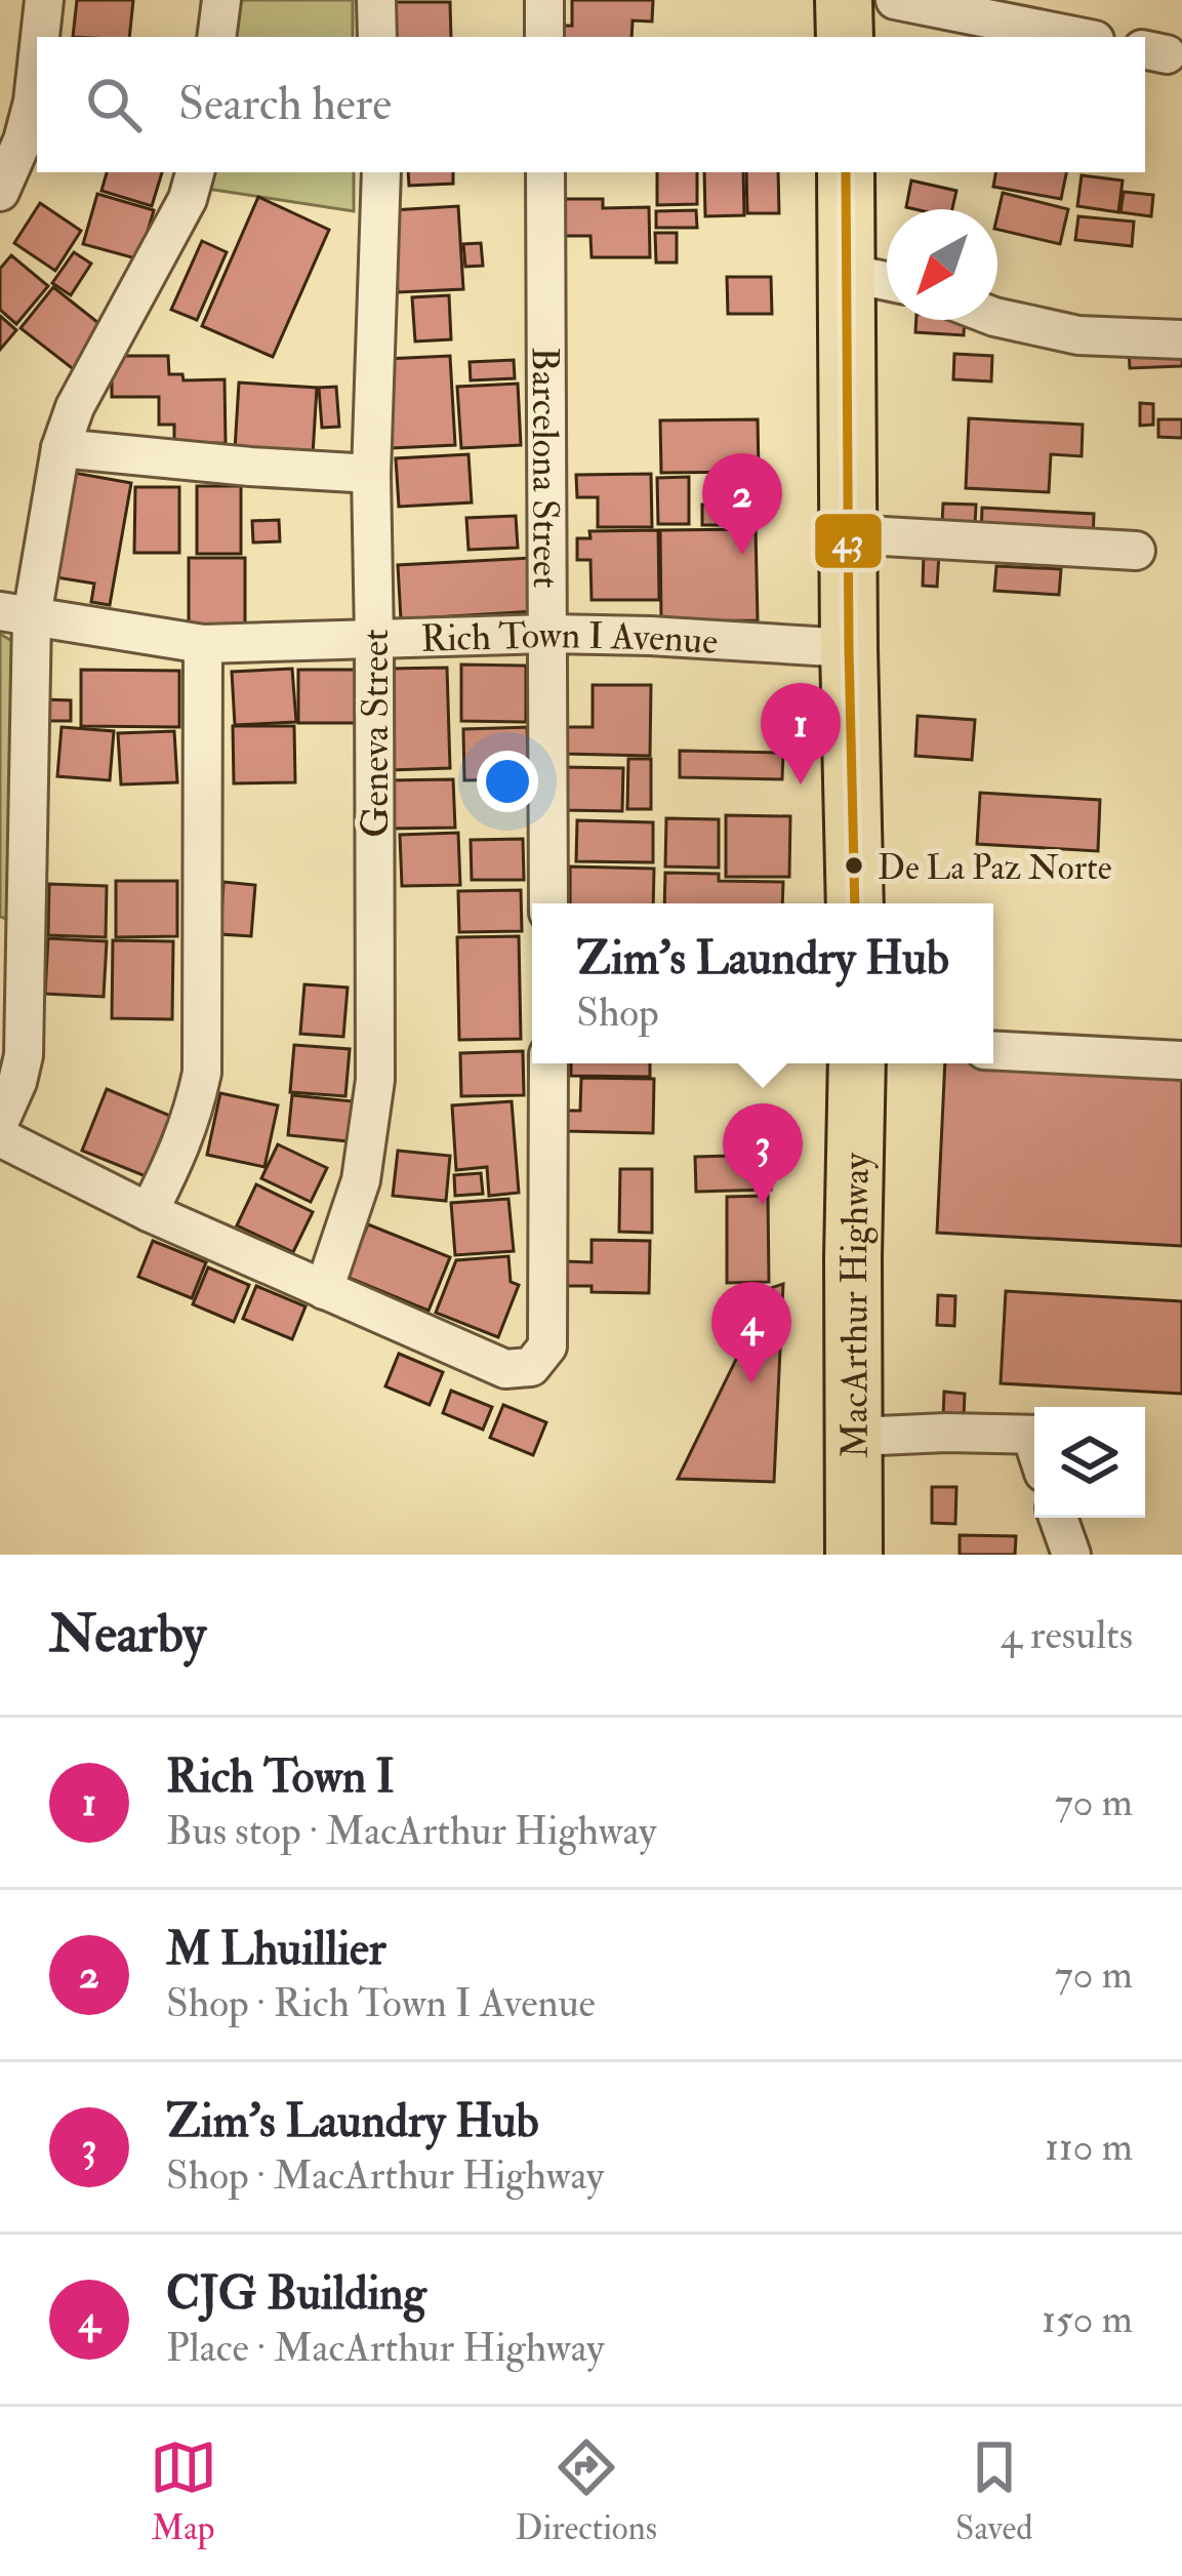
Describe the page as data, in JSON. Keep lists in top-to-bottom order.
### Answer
{
  "streets": {
    "highway": ["MacArthur Highway"],
    "street": ["Barcelona Street", "Rich Town I Avenue", "Geneva Street"]
  },
  "crossings": [
    ["Barcelona Street", "Rich Town I Avenue"],
    ["Rich Town I Avenue", "Geneva Street"]
  ],
  "places": ["De La Paz Norte"],
  "lines": ["transit line 43"],
  "north": "bottom left",
  "page": {
    "search": "Search here",
    "pins": [
      "2",
      "1",
      "3",
      "4"
    ],
    "popup": ["Zim's Laundry Hub", "Shop"],
    "heading": ["Nearby", "4 results"],
    "list": [
      {
        "mark": "1",
        "name": "Rich Town I",
        "note": "Bus stop · MacArthur Highway",
        "value": "70 m"
      },
      {
        "mark": "2",
        "name": "M Lhuillier",
        "note": "Shop · Rich Town I Avenue",
        "value": "70 m"
      },
      {
        "mark": "3",
        "name": "Zim's Laundry Hub",
        "note": "Shop · MacArthur Highway",
        "value": "110 m"
      },
      {
        "mark": "4",
        "name": "CJG Building",
        "note": "Place · MacArthur Highway",
        "value": "150 m"
      }
    ],
    "nav": ["Map", "Directions", "Saved"]
  }
}
